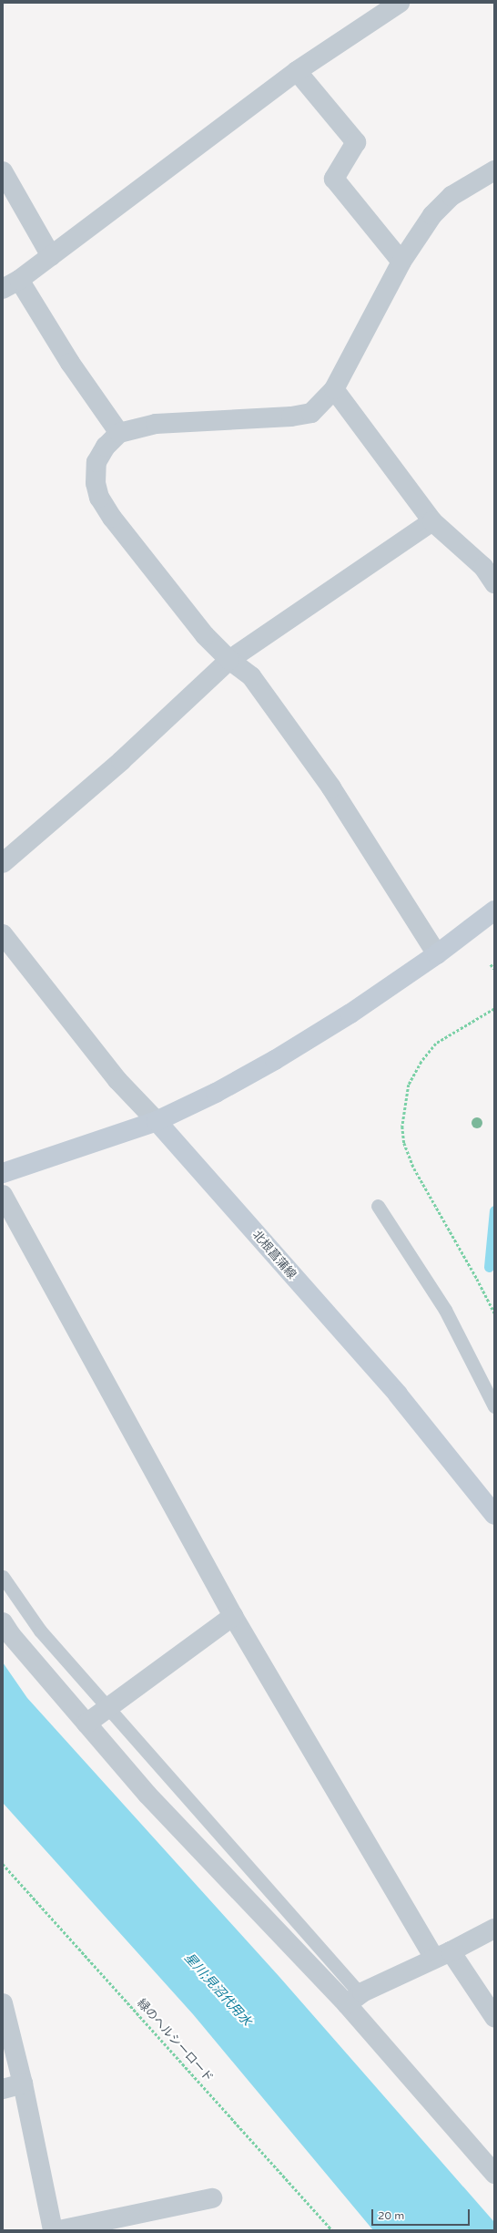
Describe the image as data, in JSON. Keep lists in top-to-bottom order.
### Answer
{
  "streets": {
    "main road": ["北根菖蒲線"],
    "path": ["緑のヘルシーロード"]
  },
  "water": ["星川;見沼代用水"],
  "scale_bar": "20 m"
}
